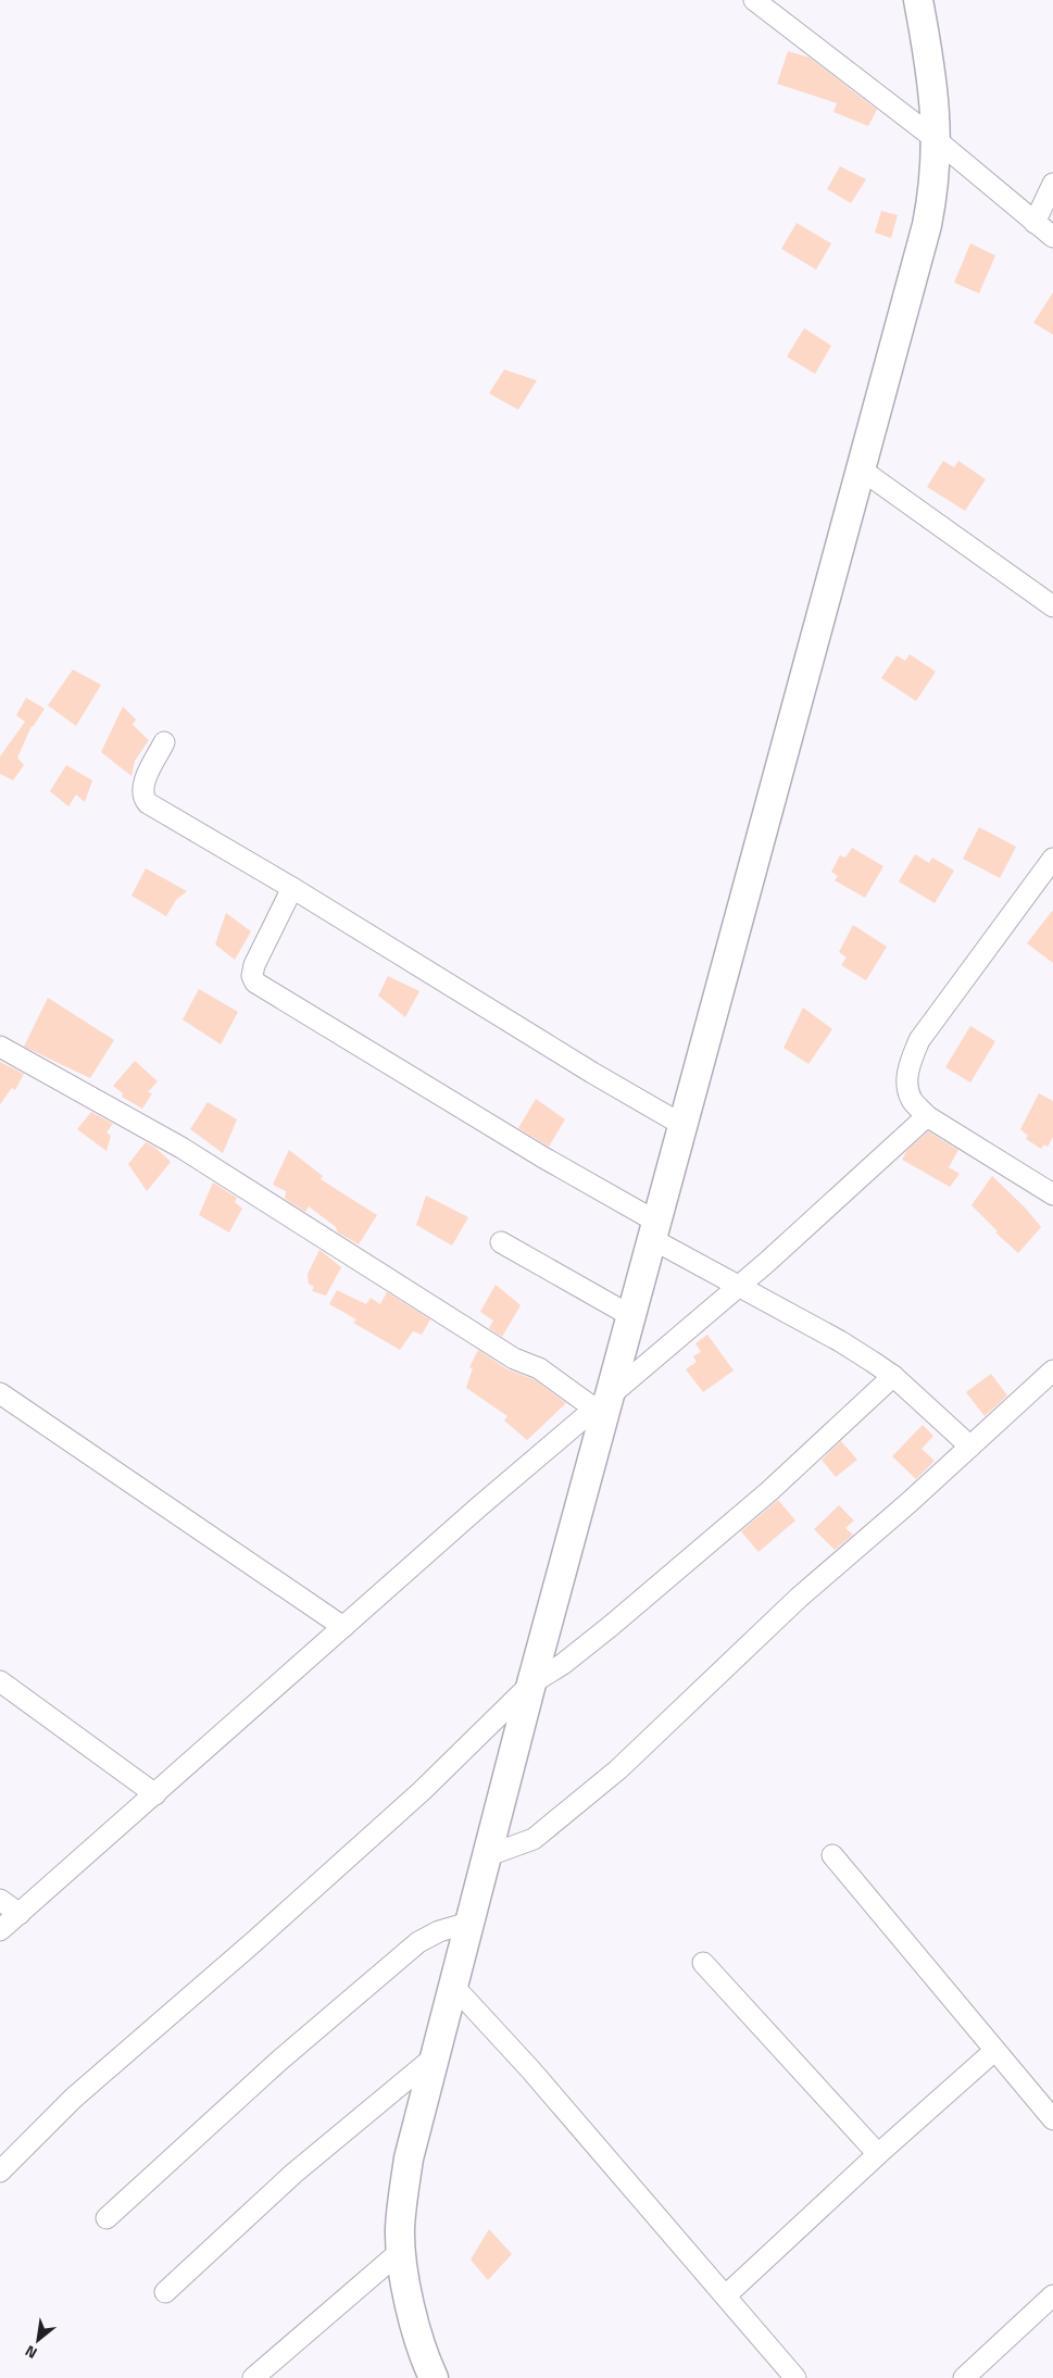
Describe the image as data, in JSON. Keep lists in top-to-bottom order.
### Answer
{
  "north": "bottom left"
}
